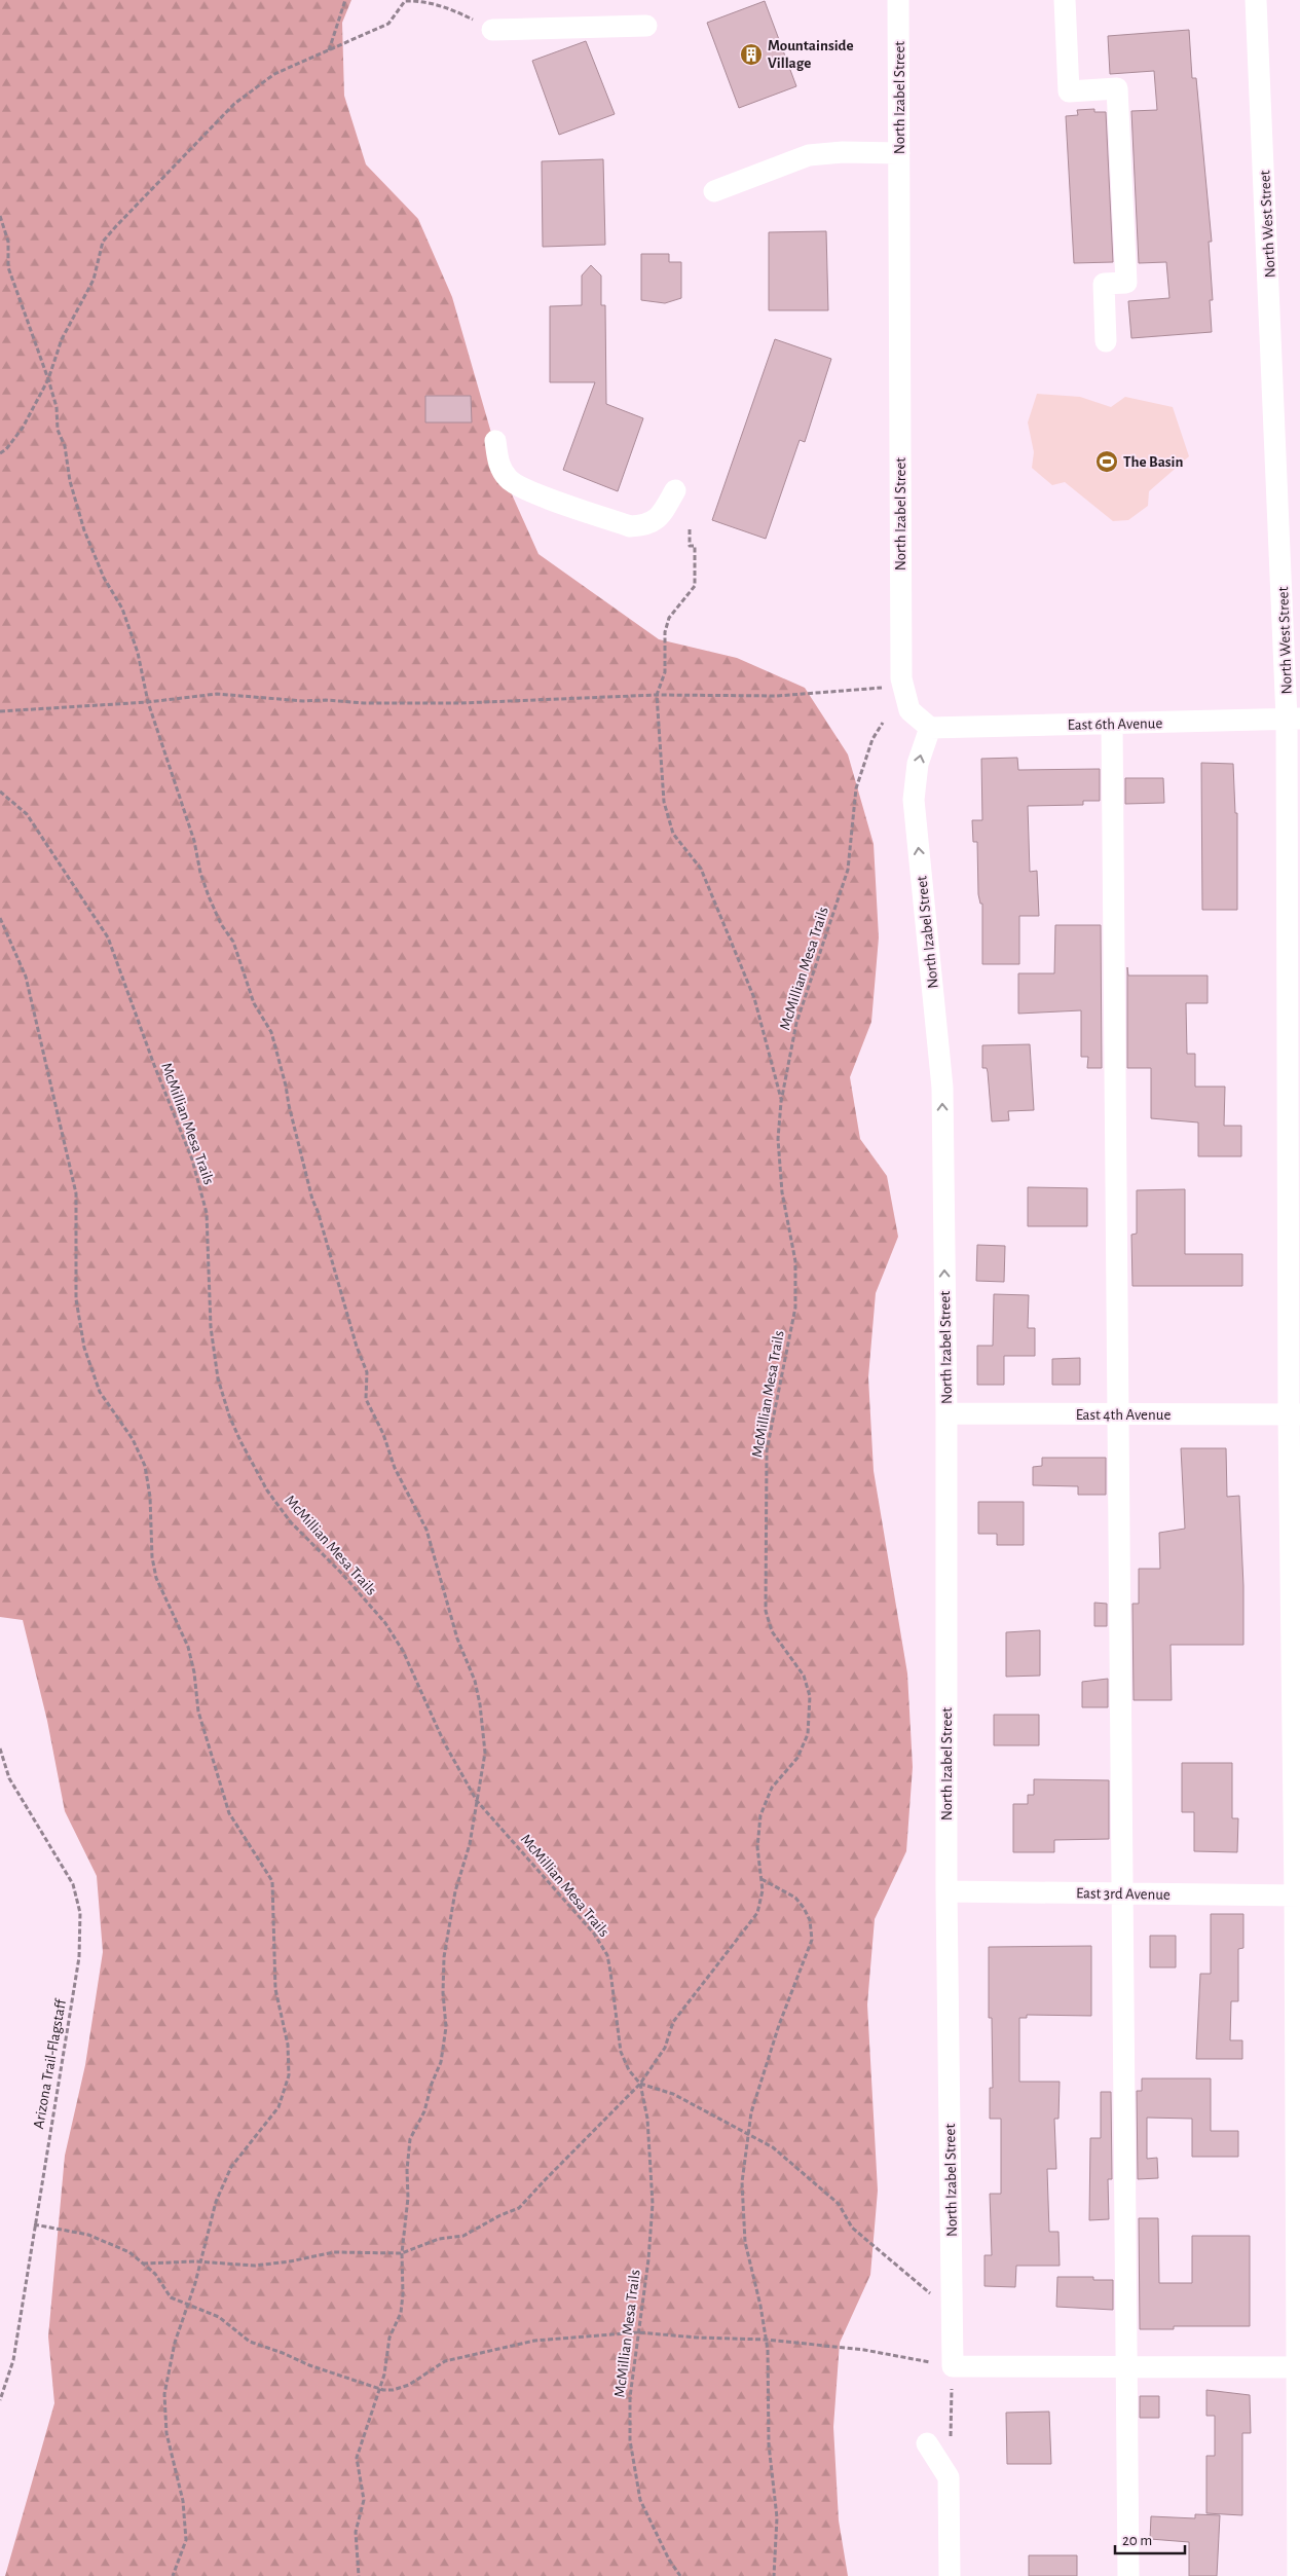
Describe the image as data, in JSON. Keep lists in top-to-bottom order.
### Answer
{
  "streets": {
    "street": [
      "North Izabel Street",
      "North West Street",
      "East 6th Avenue",
      "East 4th Avenue",
      "East 3rd Avenue"
    ],
    "path": ["McMillian Mesa Trails", "Arizona Trail-Flagstaff"]
  },
  "crossings": [
    ["North Izabel Street", "East 6th Avenue"],
    ["North Izabel Street", "East 4th Avenue"],
    ["North Izabel Street", "East 3rd Avenue"],
    ["North West Street", "East 6th Avenue"],
    ["North West Street", "East 4th Avenue"],
    ["North West Street", "East 3rd Avenue"]
  ],
  "places": {
    "building": ["Mountainside Village"],
    "sports": ["The Basin"]
  },
  "scale_bar": "20 m"
}
